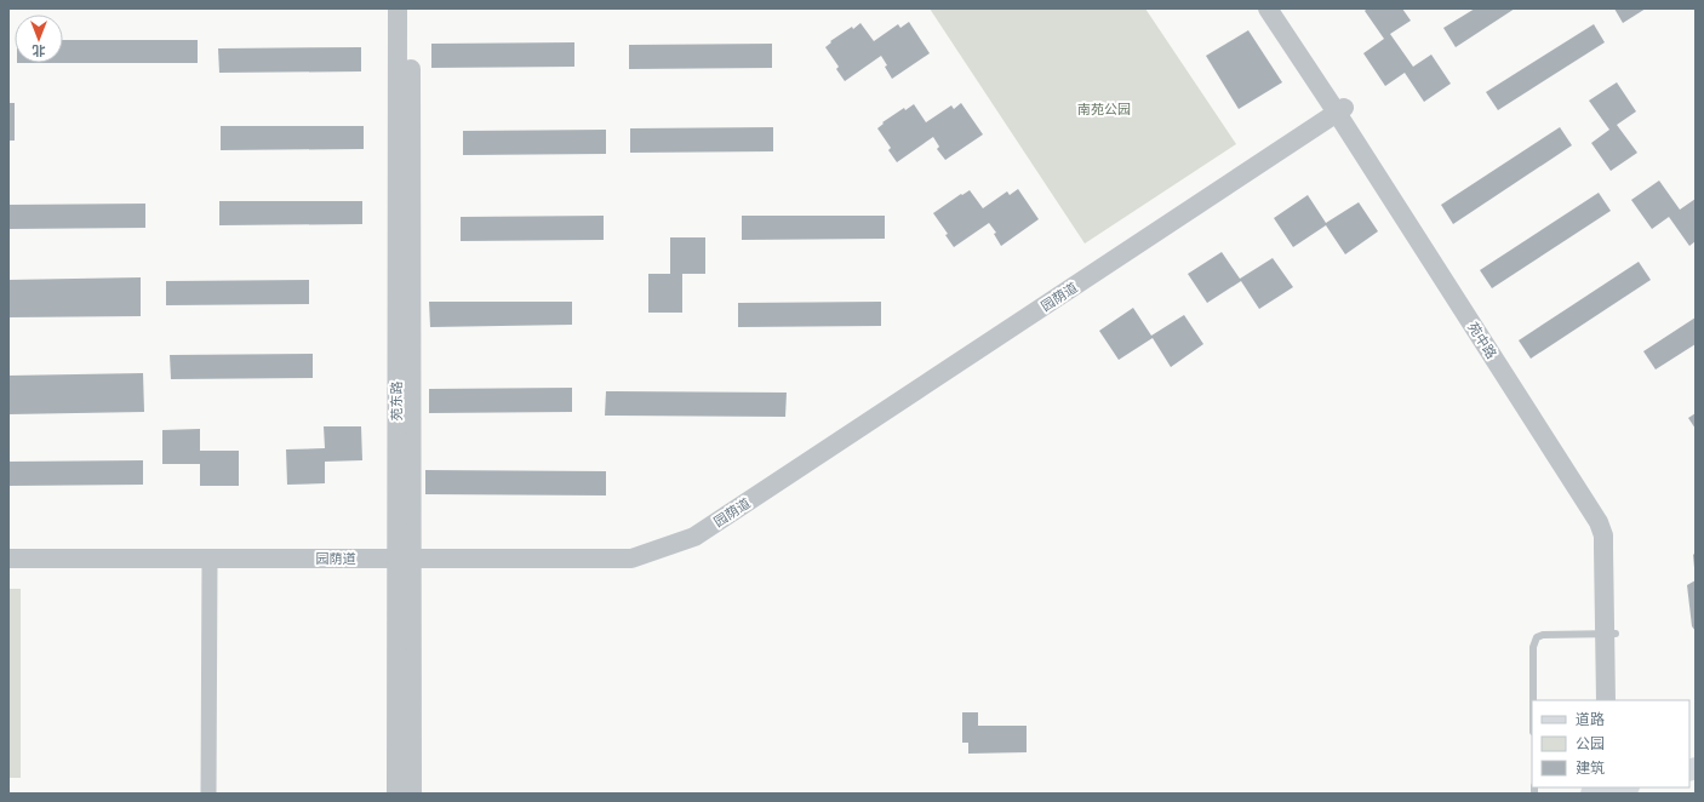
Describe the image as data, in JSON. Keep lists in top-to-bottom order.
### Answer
{
  "streets": {
    "street": ["园荫道", "苑中路", "苑东路"]
  },
  "crossings": [
    ["园荫道", "苑中路"],
    ["园荫道", "苑东路"]
  ],
  "parks": ["南苑公园"],
  "legend": ["道路", "公园", "建筑"],
  "north": "bottom"
}
